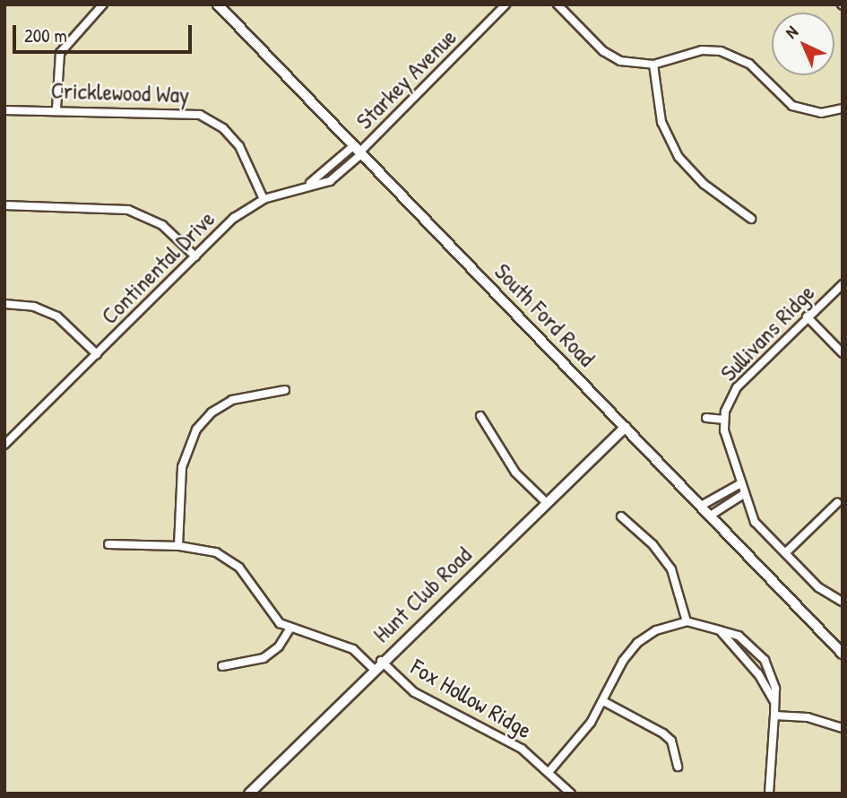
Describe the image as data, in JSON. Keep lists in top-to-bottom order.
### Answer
{
  "streets": {
    "main road": ["South Ford Road"],
    "street": [
      "Starkey Avenue",
      "Cricklewood Way",
      "Continental Drive",
      "Sullivans Ridge",
      "Hunt Club Road",
      "Fox Hollow Ridge"
    ]
  },
  "crossings": [
    ["Starkey Avenue", "Continental Drive"],
    ["Starkey Avenue", "South Ford Road"],
    ["Cricklewood Way", "Continental Drive"],
    ["South Ford Road", "Hunt Club Road"],
    ["Hunt Club Road", "Fox Hollow Ridge"]
  ],
  "scale_bar": "200 m",
  "north": "top left"
}
